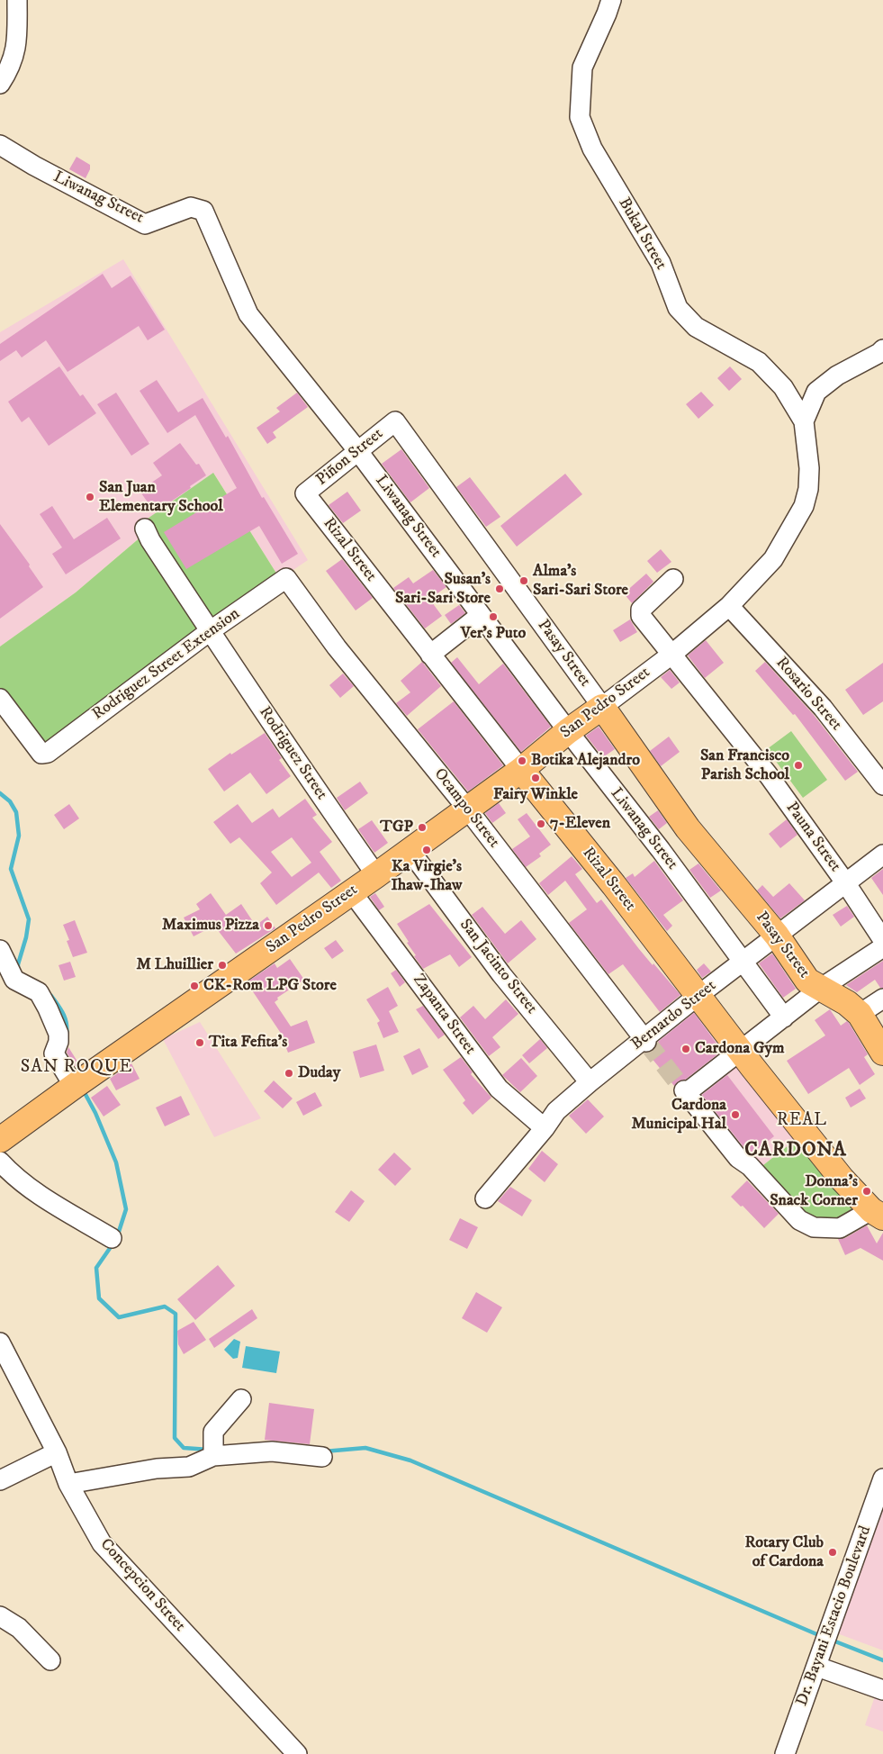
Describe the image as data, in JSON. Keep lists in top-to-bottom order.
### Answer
{
  "streets": {
    "main road": ["Rizal Street", "Pasay Street", "San Pedro Street"],
    "street": [
      "Liwanag Street",
      "Bukal Street",
      "Piñon Street",
      "Rodriguez Street Extension",
      "Rosario Street",
      "Rodriguez Street",
      "Ocampo Street",
      "Pauna Street",
      "San Jacinto Street",
      "Zapanta Street",
      "Bernardo Street",
      "Concepcion Street",
      "Dr. Bayani Estacio Boulevard"
    ]
  },
  "crossings": [
    ["Liwanag Street", "Piñon Street"],
    ["Liwanag Street", "San Pedro Street"],
    ["Liwanag Street", "Bernardo Street"],
    ["Bukal Street", "San Pedro Street"],
    ["Piñon Street", "Rizal Street"],
    ["Piñon Street", "Pasay Street"],
    ["Rizal Street", "San Pedro Street"],
    ["Rizal Street", "Bernardo Street"],
    ["Pasay Street", "San Pedro Street"],
    ["Pasay Street", "Bernardo Street"],
    ["Rodriguez Street Extension", "Rodriguez Street"],
    ["Rodriguez Street Extension", "Ocampo Street"],
    ["Rosario Street", "San Pedro Street"],
    ["San Pedro Street", "Rodriguez Street"],
    ["San Pedro Street", "Ocampo Street"],
    ["San Pedro Street", "Pauna Street"],
    ["San Pedro Street", "San Jacinto Street"],
    ["San Pedro Street", "Zapanta Street"],
    ["Ocampo Street", "Bernardo Street"],
    ["Pauna Street", "Bernardo Street"],
    ["San Jacinto Street", "Bernardo Street"],
    ["Zapanta Street", "Bernardo Street"]
  ],
  "districts": ["SAN ROQUE", "REAL", "CARDONA"],
  "places": [
    "San Juan Elementary School",
    "Alma’s Sari-Sari Store",
    "Susan’s Sari-Sari Store",
    "Ver’s Puto",
    "Botika Alejandro",
    "San Francisco Parish School",
    "Fairy Winkle",
    "7-Eleven",
    "TGP",
    "Ka Virgie’s Ihaw-Ihaw",
    "Maximus Pizza",
    "M Lhuillier",
    "CK-Rom LPG Store",
    "Tita Fefita’s",
    "Cardona Gym",
    "Duday",
    "Cardona Municipal Hal",
    "Donna's Snack Corner",
    "Rotary Club of Cardona"
  ]
}
